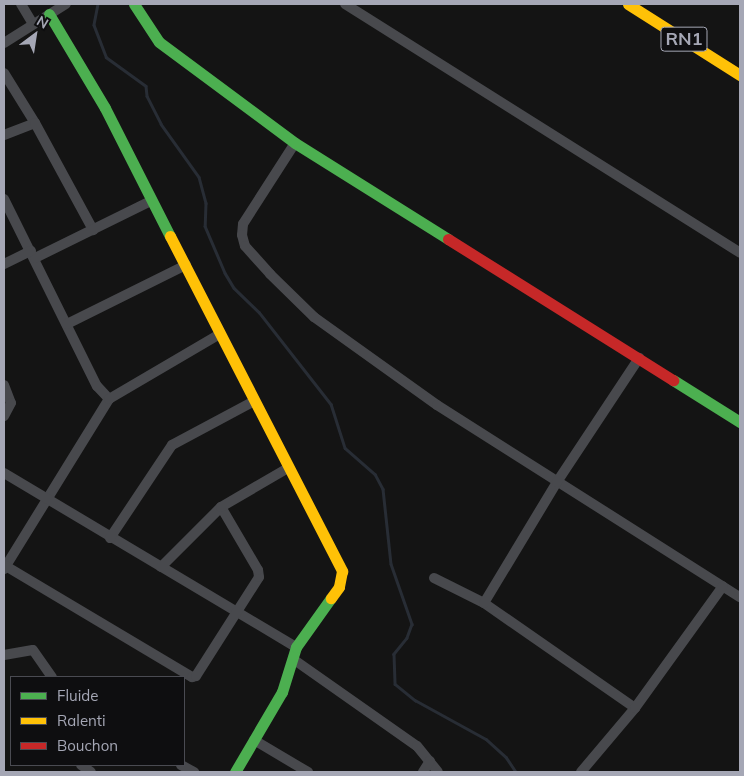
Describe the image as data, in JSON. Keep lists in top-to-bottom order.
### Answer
{
  "streets": {
    "main road": ["RN1"]
  },
  "legend": ["Fluide", "Ralenti", "Bouchon"],
  "north": "top right"
}
